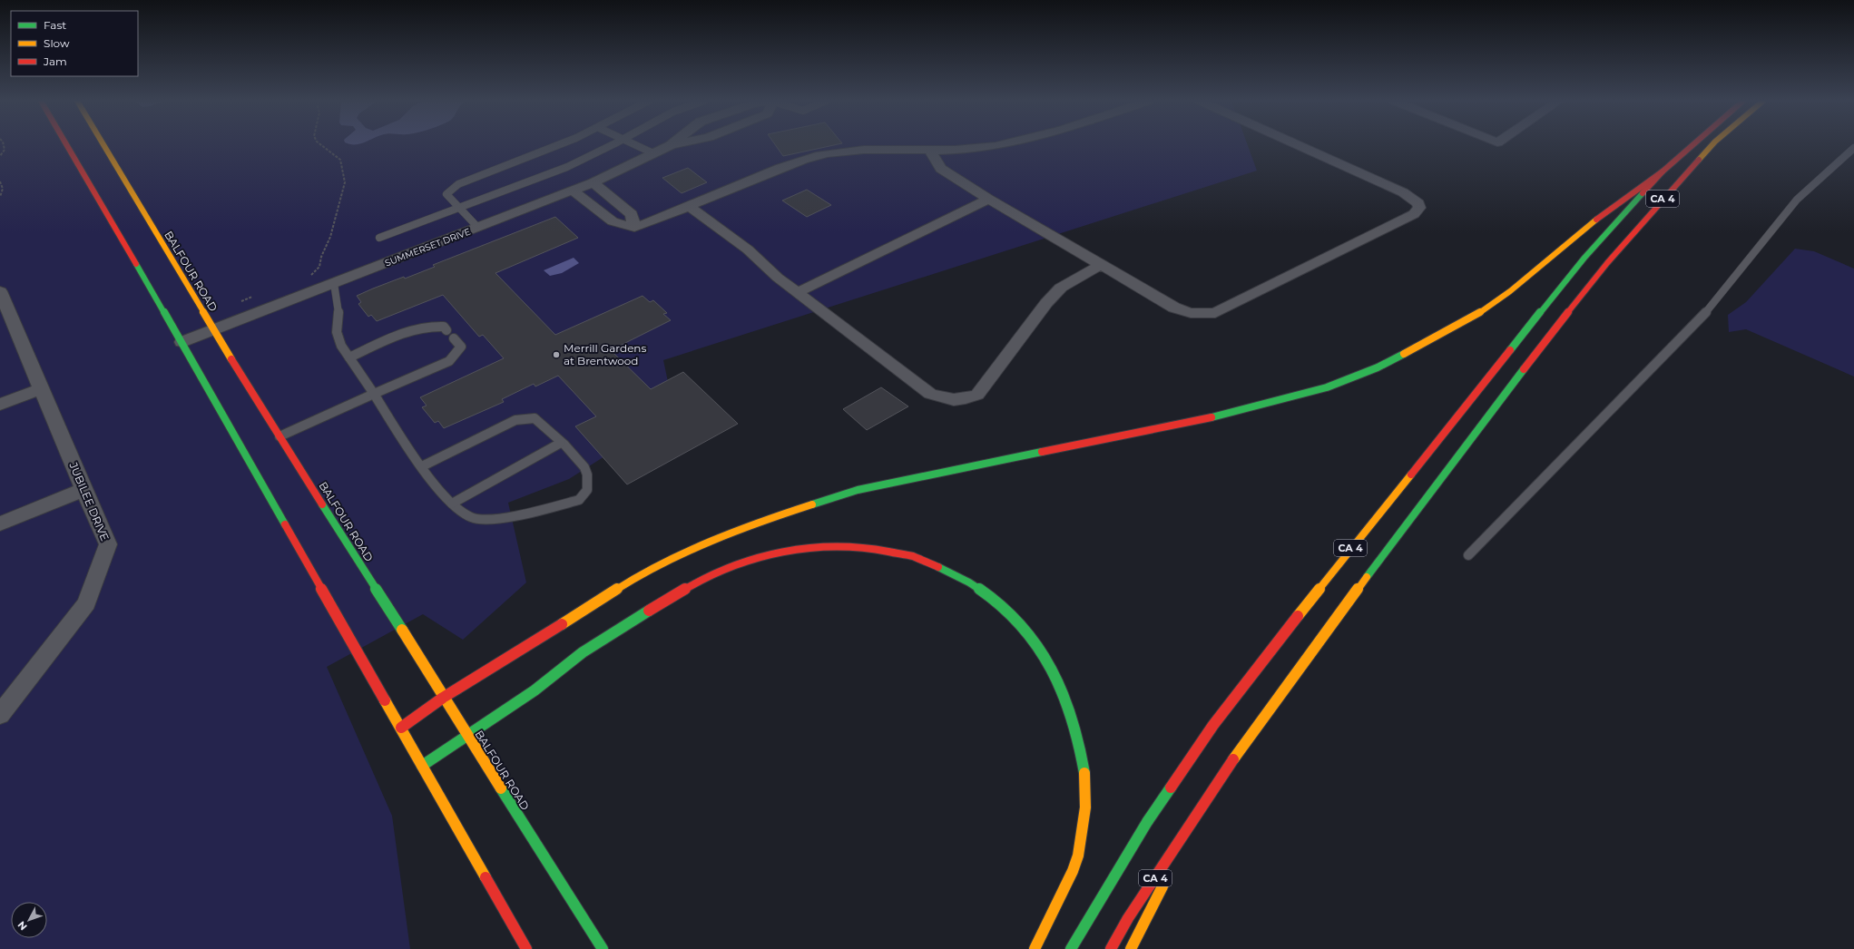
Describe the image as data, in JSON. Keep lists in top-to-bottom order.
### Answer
{
  "streets": {
    "main road": ["CA 4", "BALFOUR ROAD"],
    "street": ["SUMMERSET DRIVE", "JUBILEE DRIVE"]
  },
  "crossings": [
    ["SUMMERSET DRIVE", "BALFOUR ROAD"]
  ],
  "places": ["Merrill Gardens at Brentwood"],
  "legend": ["Fast", "Slow", "Jam"],
  "north": "bottom left"
}
